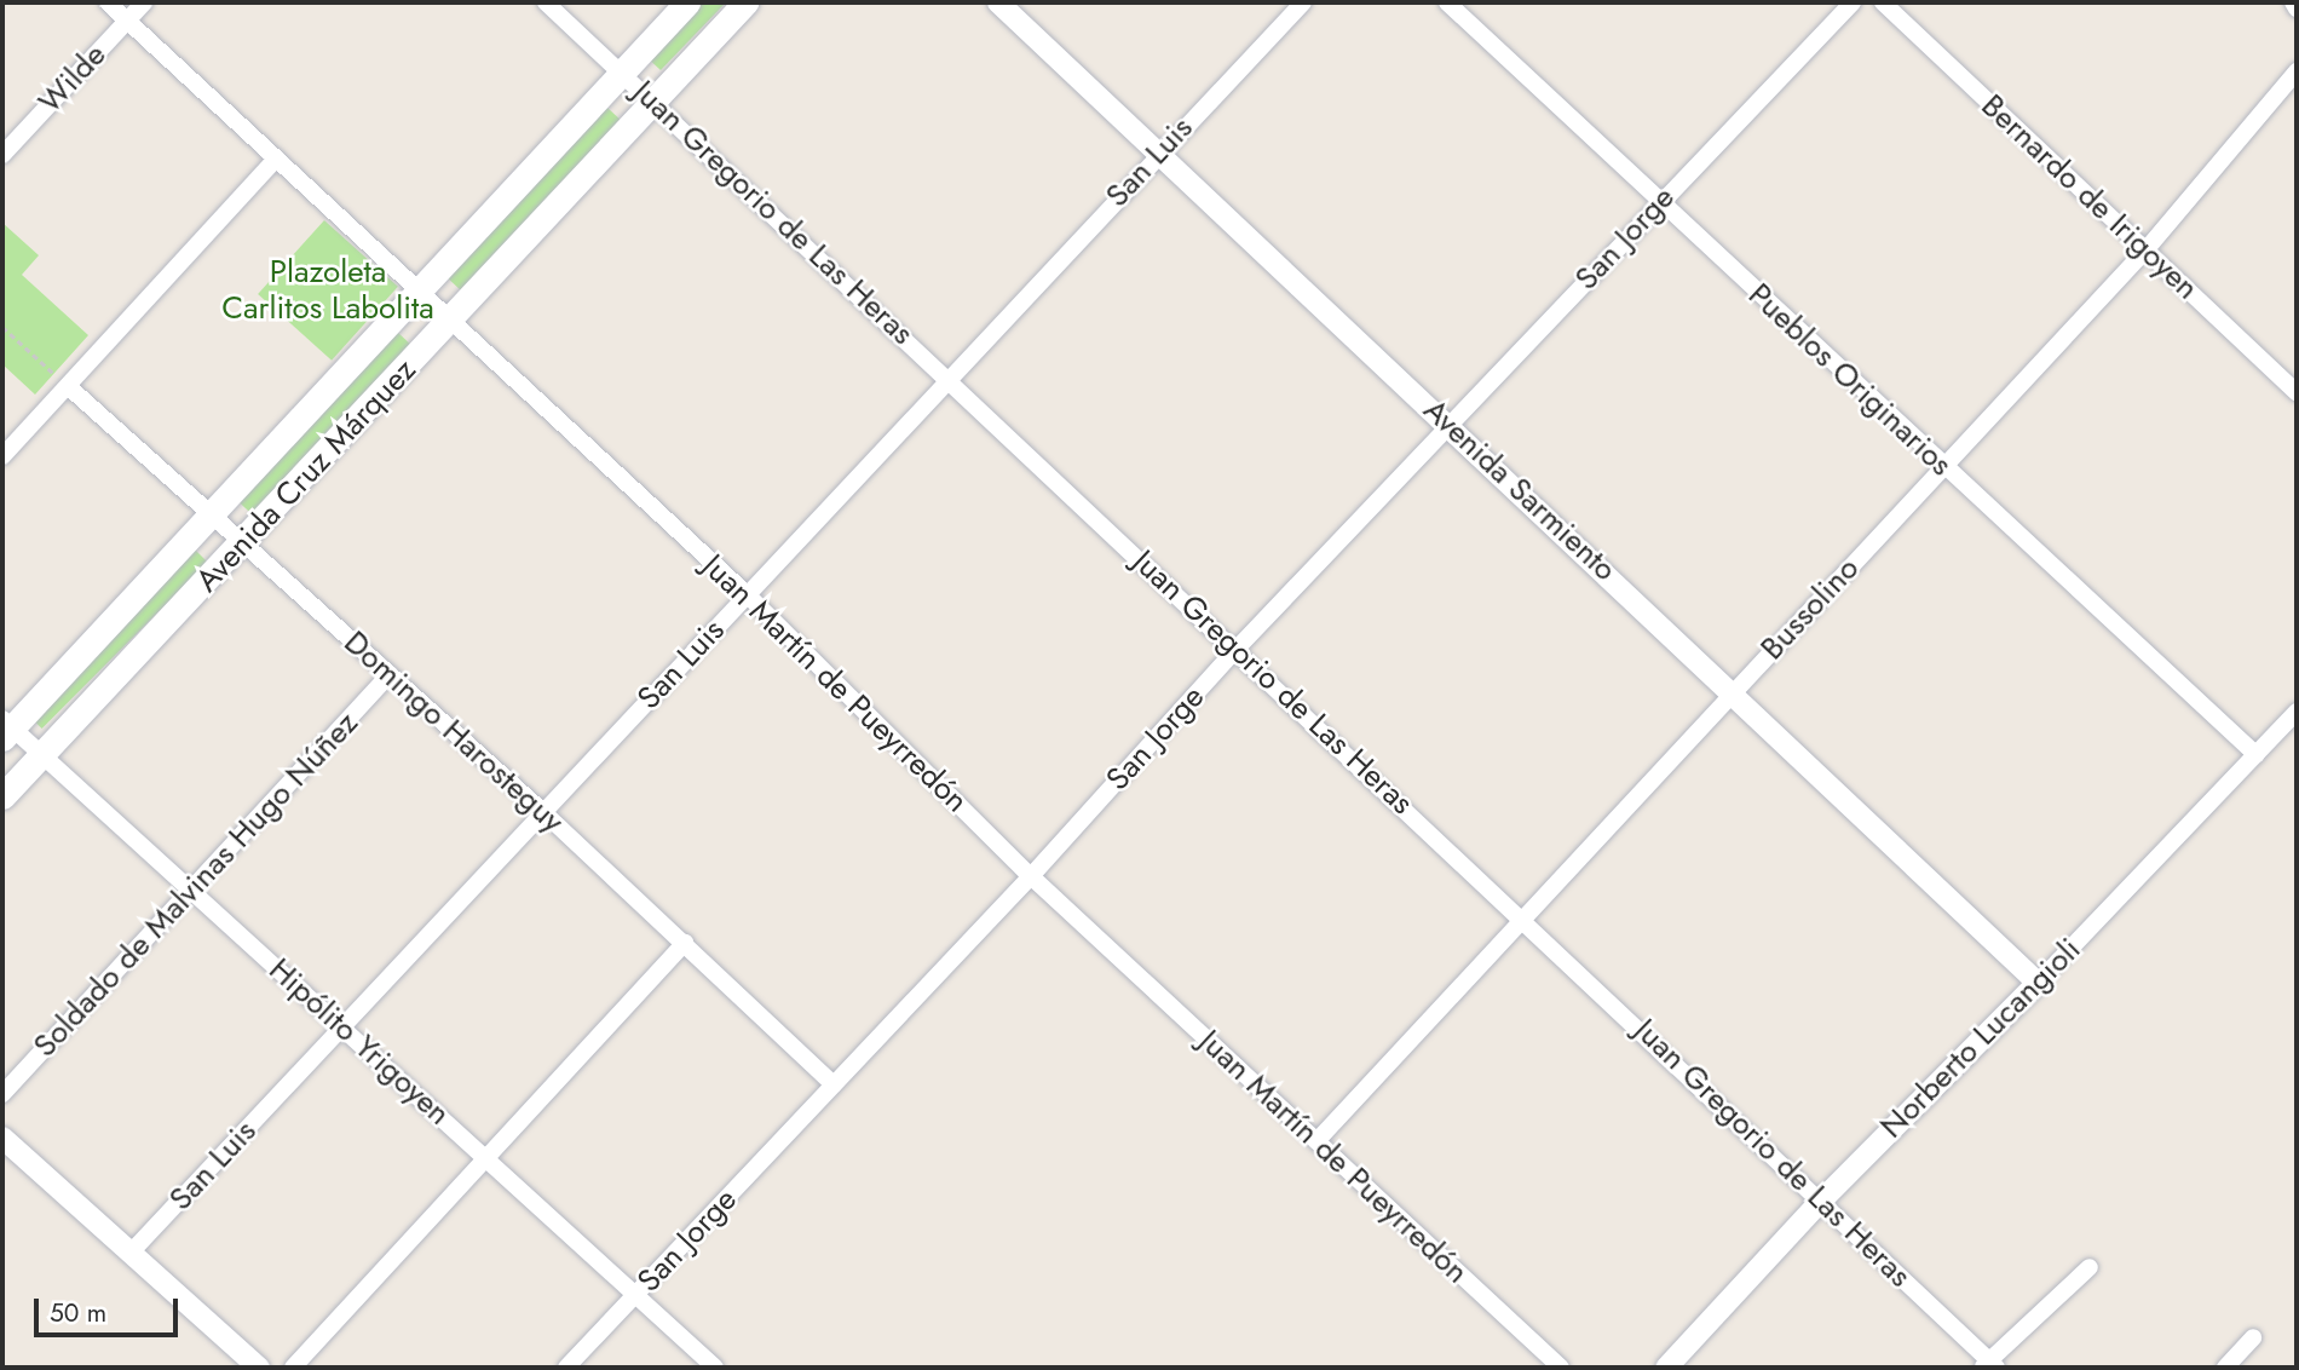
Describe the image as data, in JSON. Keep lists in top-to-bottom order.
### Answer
{
  "streets": {
    "main road": ["Avenida Cruz Márquez"],
    "street": [
      "Wilde",
      "San Luis",
      "Bernardo de Irigoyen",
      "Juan Gregorio de Las Heras",
      "San Jorge",
      "Pueblos Originarios",
      "Avenida Sarmiento",
      "Bussolino",
      "Juan Martín de Pueyrredón",
      "Domingo Harosteguy",
      "Soldado de Malvinas Hugo Núñez",
      "Norberto Lucangioli",
      "Hipólito Yrigoyen"
    ]
  },
  "crossings": [
    ["Wilde", "Juan Martín de Pueyrredón"],
    ["San Luis", "Juan Gregorio de Las Heras"],
    ["San Luis", "Avenida Sarmiento"],
    ["San Luis", "Juan Martín de Pueyrredón"],
    ["San Luis", "Domingo Harosteguy"],
    ["San Luis", "Hipólito Yrigoyen"],
    ["Bernardo de Irigoyen", "Bussolino"],
    ["Juan Gregorio de Las Heras", "San Jorge"],
    ["Juan Gregorio de Las Heras", "Avenida Cruz Márquez"],
    ["Juan Gregorio de Las Heras", "Bussolino"],
    ["Juan Gregorio de Las Heras", "Norberto Lucangioli"],
    ["San Jorge", "Pueblos Originarios"],
    ["San Jorge", "Avenida Sarmiento"],
    ["San Jorge", "Juan Martín de Pueyrredón"],
    ["San Jorge", "Domingo Harosteguy"],
    ["San Jorge", "Hipólito Yrigoyen"],
    ["Pueblos Originarios", "Bussolino"],
    ["Pueblos Originarios", "Norberto Lucangioli"],
    ["Avenida Cruz Márquez", "Juan Martín de Pueyrredón"],
    ["Avenida Cruz Márquez", "Domingo Harosteguy"],
    ["Avenida Cruz Márquez", "Hipólito Yrigoyen"],
    ["Avenida Sarmiento", "Bussolino"],
    ["Avenida Sarmiento", "Norberto Lucangioli"],
    ["Bussolino", "Juan Martín de Pueyrredón"],
    ["Domingo Harosteguy", "Soldado de Malvinas Hugo Núñez"],
    ["Soldado de Malvinas Hugo Núñez", "Hipólito Yrigoyen"]
  ],
  "parks": ["Plazoleta Carlitos Labolita"],
  "scale_bar": "50 m"
}
